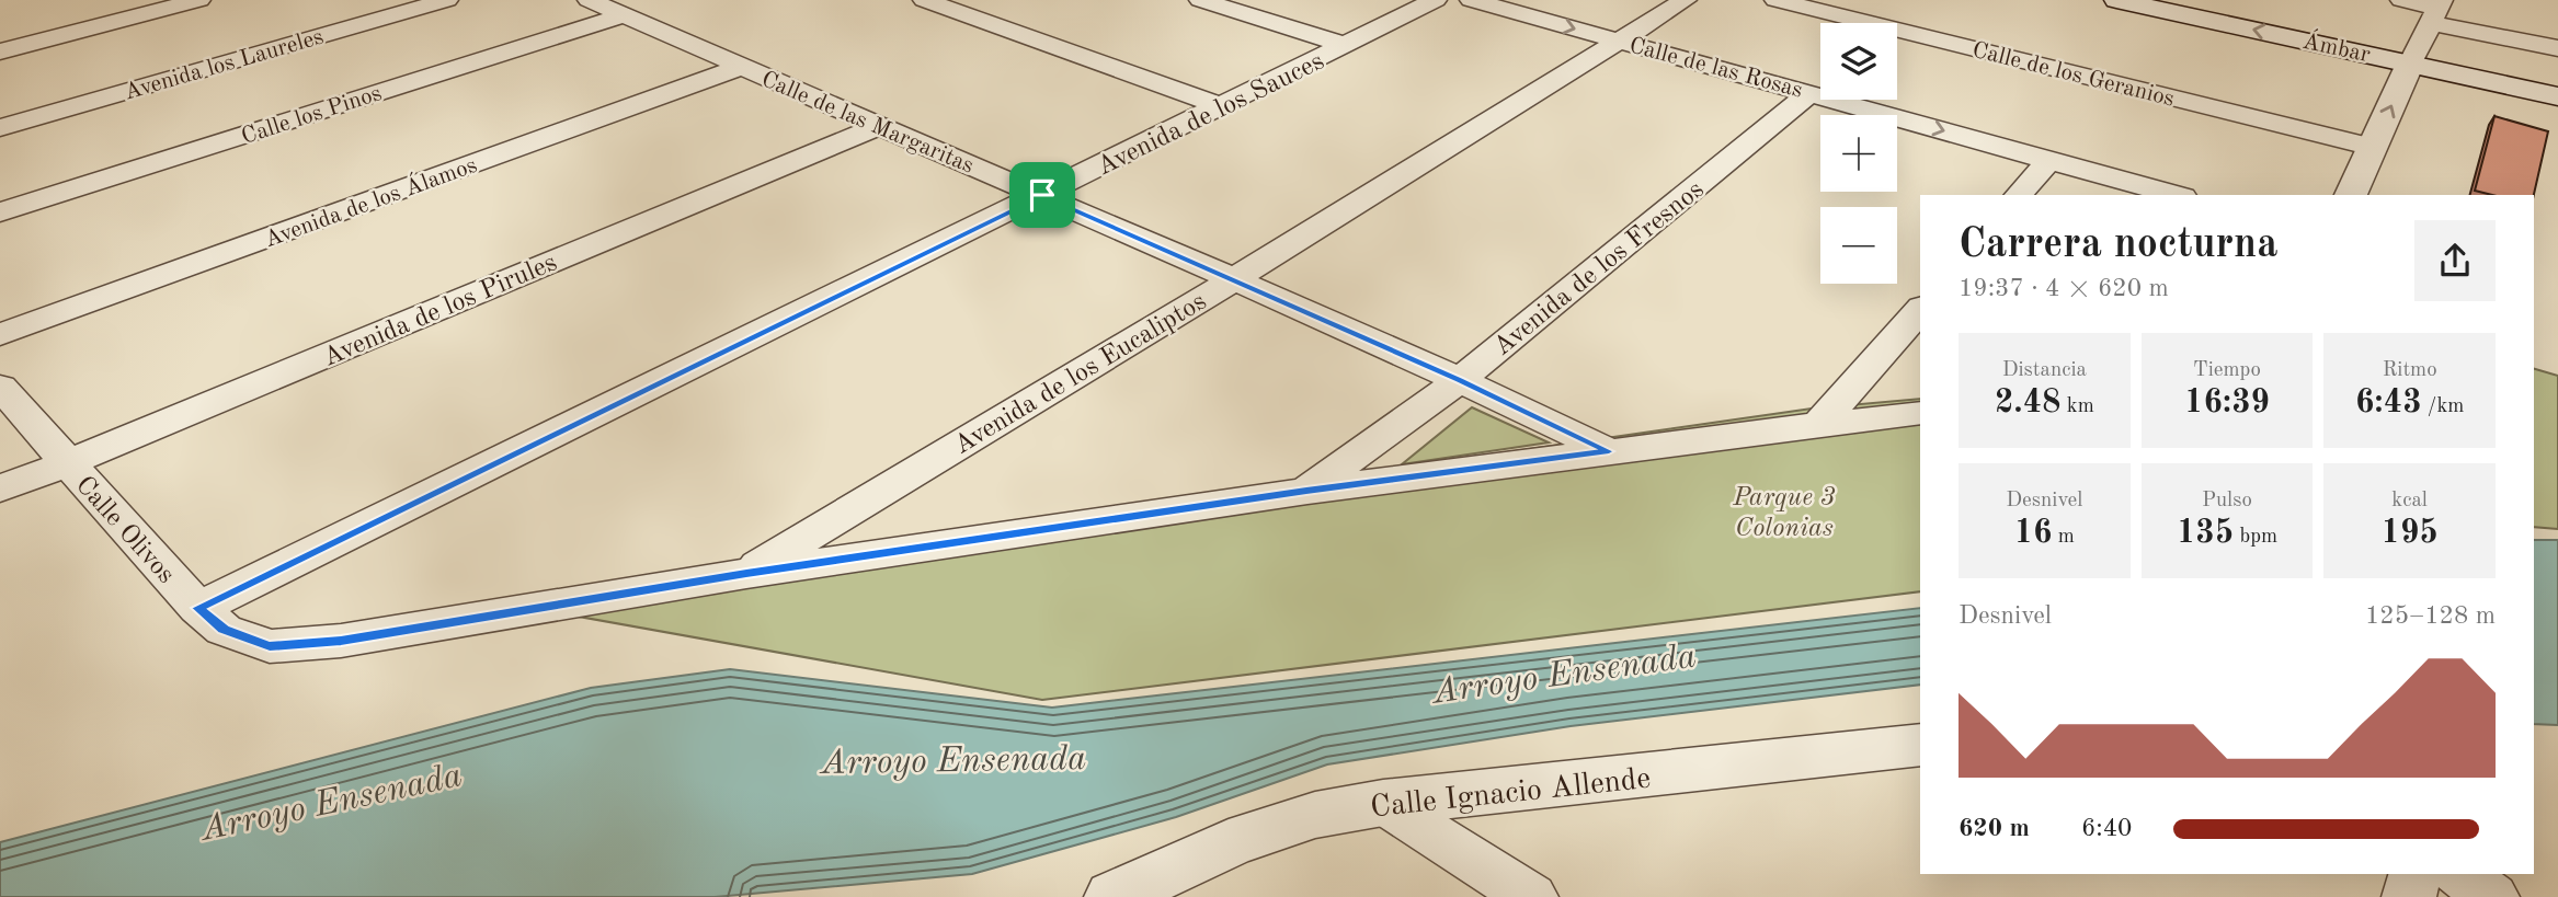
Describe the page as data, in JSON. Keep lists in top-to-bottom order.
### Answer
{
  "streets": {
    "street": [
      "Ámbar",
      "Avenida los Laureles",
      "Calle de las Rosas",
      "Calle de los Geranios",
      "Avenida de los Sauces",
      "Calle los Pinos",
      "Calle de las Margaritas",
      "Avenida de los Álamos",
      "Avenida de los Fresnos",
      "Avenida de los Pirules",
      "Avenida de los Eucaliptos",
      "Calle Olivos",
      "Calle Ignacio Allende"
    ]
  },
  "crossings": [
    ["Calle de las Rosas", "Avenida de los Fresnos"],
    ["Calle de las Rosas", "Avenida de los Eucaliptos"],
    ["Avenida de los Sauces", "Calle de las Margaritas"],
    ["Avenida de los Sauces", "Calle Olivos"],
    ["Calle los Pinos", "Calle de las Margaritas"],
    ["Calle de las Margaritas", "Avenida de los Álamos"],
    ["Calle de las Margaritas", "Avenida de los Fresnos"],
    ["Calle de las Margaritas", "Avenida de los Pirules"],
    ["Calle de las Margaritas", "Avenida de los Eucaliptos"],
    ["Avenida de los Pirules", "Calle Olivos"],
    ["Avenida de los Eucaliptos", "Calle Olivos"]
  ],
  "one_way": ["Ámbar"],
  "water": ["Arroyo Ensenada"],
  "parks": ["Parque 3 Colonias"],
  "page": {
    "map_buttons": ["+", "−"],
    "heading": ["Carrera nocturna", "19:37 · 4 × 620 m"],
    "stats": [
      ["Distancia", "2.48 km"],
      ["Tiempo", "16:39"],
      ["Ritmo", "6:43 /km"],
      ["Desnivel", "16 m"],
      ["Pulso", "135 bpm"],
      ["kcal", "195"]
    ],
    "chart": ["Desnivel", "125–128 m"],
    "list": [
      {
        "name": "620 m",
        "note": "6:40"
      }
    ]
  }
}
